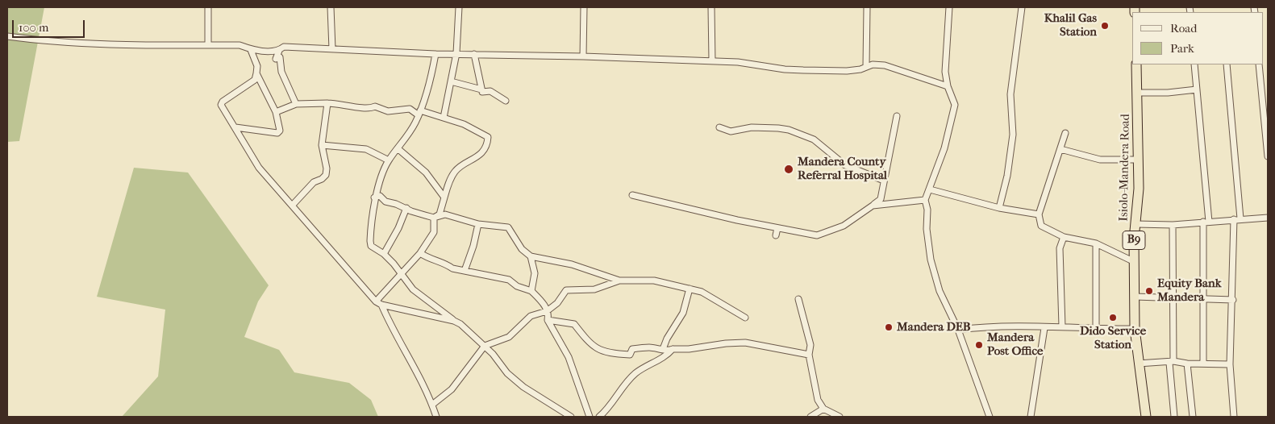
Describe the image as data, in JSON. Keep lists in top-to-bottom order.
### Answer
{
  "streets": {
    "highway": ["Isiolo-Mandera Road", "B9"]
  },
  "places": [
    "Khalil Gas Station",
    "Mandera County Referral Hospital",
    "Equity Bank Mandera",
    "Dido Service Station",
    "Mandera DEB",
    "Mandera Post Office"
  ],
  "legend": ["Road", "Park"],
  "scale_bar": "100 m"
}
